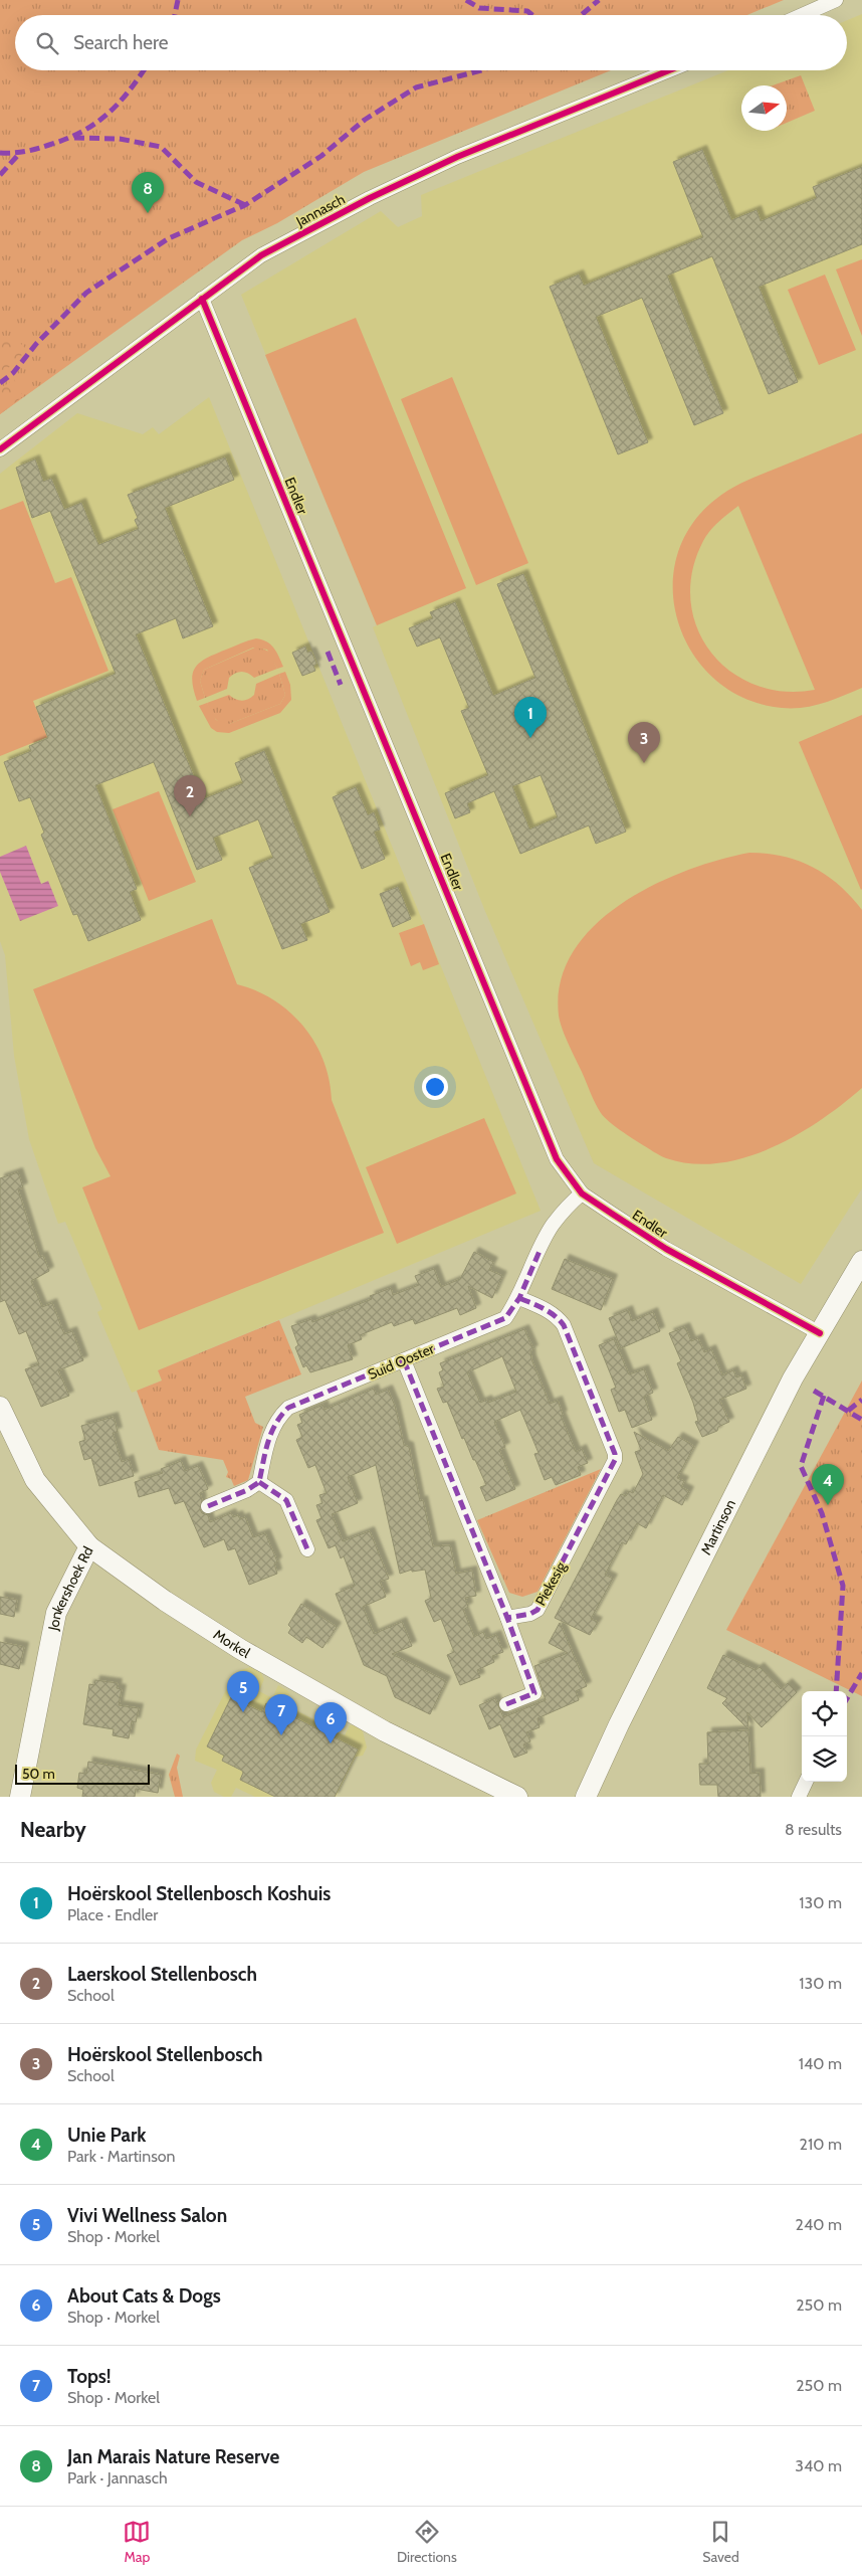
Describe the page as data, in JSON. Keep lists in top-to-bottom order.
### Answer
{
  "streets": {
    "street": [
      "Jannasch",
      "Endler",
      "Suid Ooster",
      "Martinson",
      "Piekesig",
      "Jonkershoek Rd",
      "Morkel"
    ]
  },
  "crossings": [
    ["Jannasch", "Endler"],
    ["Endler", "Suid Ooster"],
    ["Endler", "Martinson"],
    ["Suid Ooster", "Piekesig"],
    ["Jonkershoek Rd", "Morkel"]
  ],
  "scale_bar": "50 m",
  "north": "right",
  "page": {
    "search": "Search here",
    "pins": [
      "8",
      "1",
      "3",
      "2",
      "4",
      "5",
      "7",
      "6"
    ],
    "scale": "50 m",
    "heading": ["Nearby", "8 results"],
    "list": [
      {
        "mark": "1",
        "name": "Hoërskool Stellenbosch Koshuis",
        "note": "Place · Endler",
        "value": "130 m"
      },
      {
        "mark": "2",
        "name": "Laerskool Stellenbosch",
        "note": "School",
        "value": "130 m"
      },
      {
        "mark": "3",
        "name": "Hoërskool Stellenbosch",
        "note": "School",
        "value": "140 m"
      },
      {
        "mark": "4",
        "name": "Unie Park",
        "note": "Park · Martinson",
        "value": "210 m"
      },
      {
        "mark": "5",
        "name": "Vivi Wellness Salon",
        "note": "Shop · Morkel",
        "value": "240 m"
      },
      {
        "mark": "6",
        "name": "About Cats & Dogs",
        "note": "Shop · Morkel",
        "value": "250 m"
      },
      {
        "mark": "7",
        "name": "Tops!",
        "note": "Shop · Morkel",
        "value": "250 m"
      },
      {
        "mark": "8",
        "name": "Jan Marais Nature Reserve",
        "note": "Park · Jannasch",
        "value": "340 m"
      }
    ],
    "nav": ["Map", "Directions", "Saved"]
  }
}
